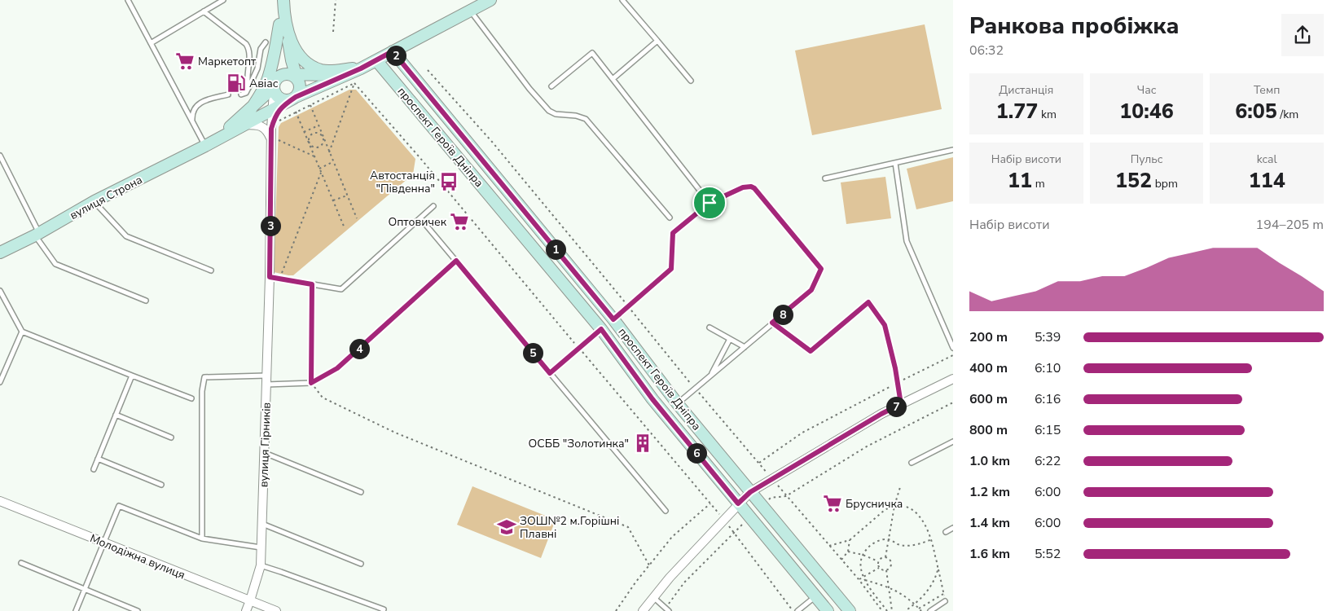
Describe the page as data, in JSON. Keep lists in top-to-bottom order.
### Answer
{
  "streets": {
    "street": [
      "проспект Героїв Дніпра",
      "вулиця Строна",
      "вулиця Гірників",
      "Молодіжна вулиця"
    ]
  },
  "crossings": [
    ["вулиця Гірників", "Молодіжна вулиця"]
  ],
  "places": {
    "supermarket": ["Маркетопт", "Оптовичек", "Брусничка"],
    "fuel station": ["Авіас"],
    "bus stop": ["Автостанція \"Південна\""],
    "building": ["ОСББ \"Золотинка\""],
    "school or university": ["ЗОШ№2 м.Горішні Плавні"]
  },
  "page": {
    "heading": ["Ранкова пробіжка", "06:32"],
    "pins": [
      "2",
      "3",
      "1",
      "8",
      "4",
      "5",
      "7",
      "6"
    ],
    "stats": [
      ["Дистанція", "1.77 km"],
      ["Час", "10:46"],
      ["Темп", "6:05 /km"],
      ["Набір висоти", "11 m"],
      ["Пульс", "152 bpm"],
      ["kcal", "114"]
    ],
    "chart": ["Набір висоти", "194–205 m"],
    "list": [
      {
        "name": "200 m",
        "note": "5:39"
      },
      {
        "name": "400 m",
        "note": "6:10"
      },
      {
        "name": "600 m",
        "note": "6:16"
      },
      {
        "name": "800 m",
        "note": "6:15"
      },
      {
        "name": "1.0 km",
        "note": "6:22"
      },
      {
        "name": "1.2 km",
        "note": "6:00"
      },
      {
        "name": "1.4 km",
        "note": "6:00"
      },
      {
        "name": "1.6 km",
        "note": "5:52"
      }
    ]
  }
}
